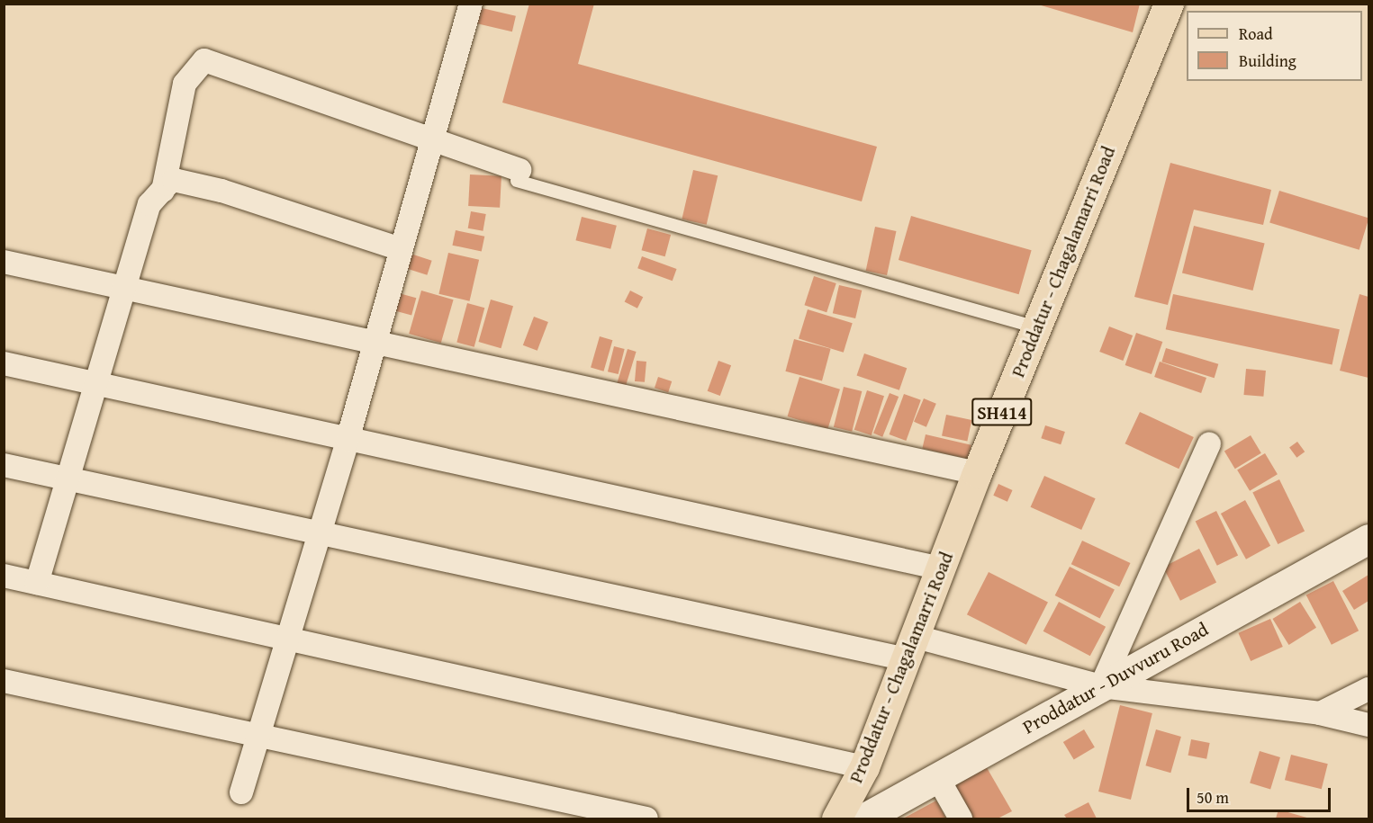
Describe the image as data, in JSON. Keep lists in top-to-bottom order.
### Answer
{
  "streets": {
    "main road": ["Proddatur - Chagalamarri Road", "SH414", "Proddatur - Duvvuru Road"]
  },
  "legend": ["Road", "Building"],
  "scale_bar": "50 m"
}
